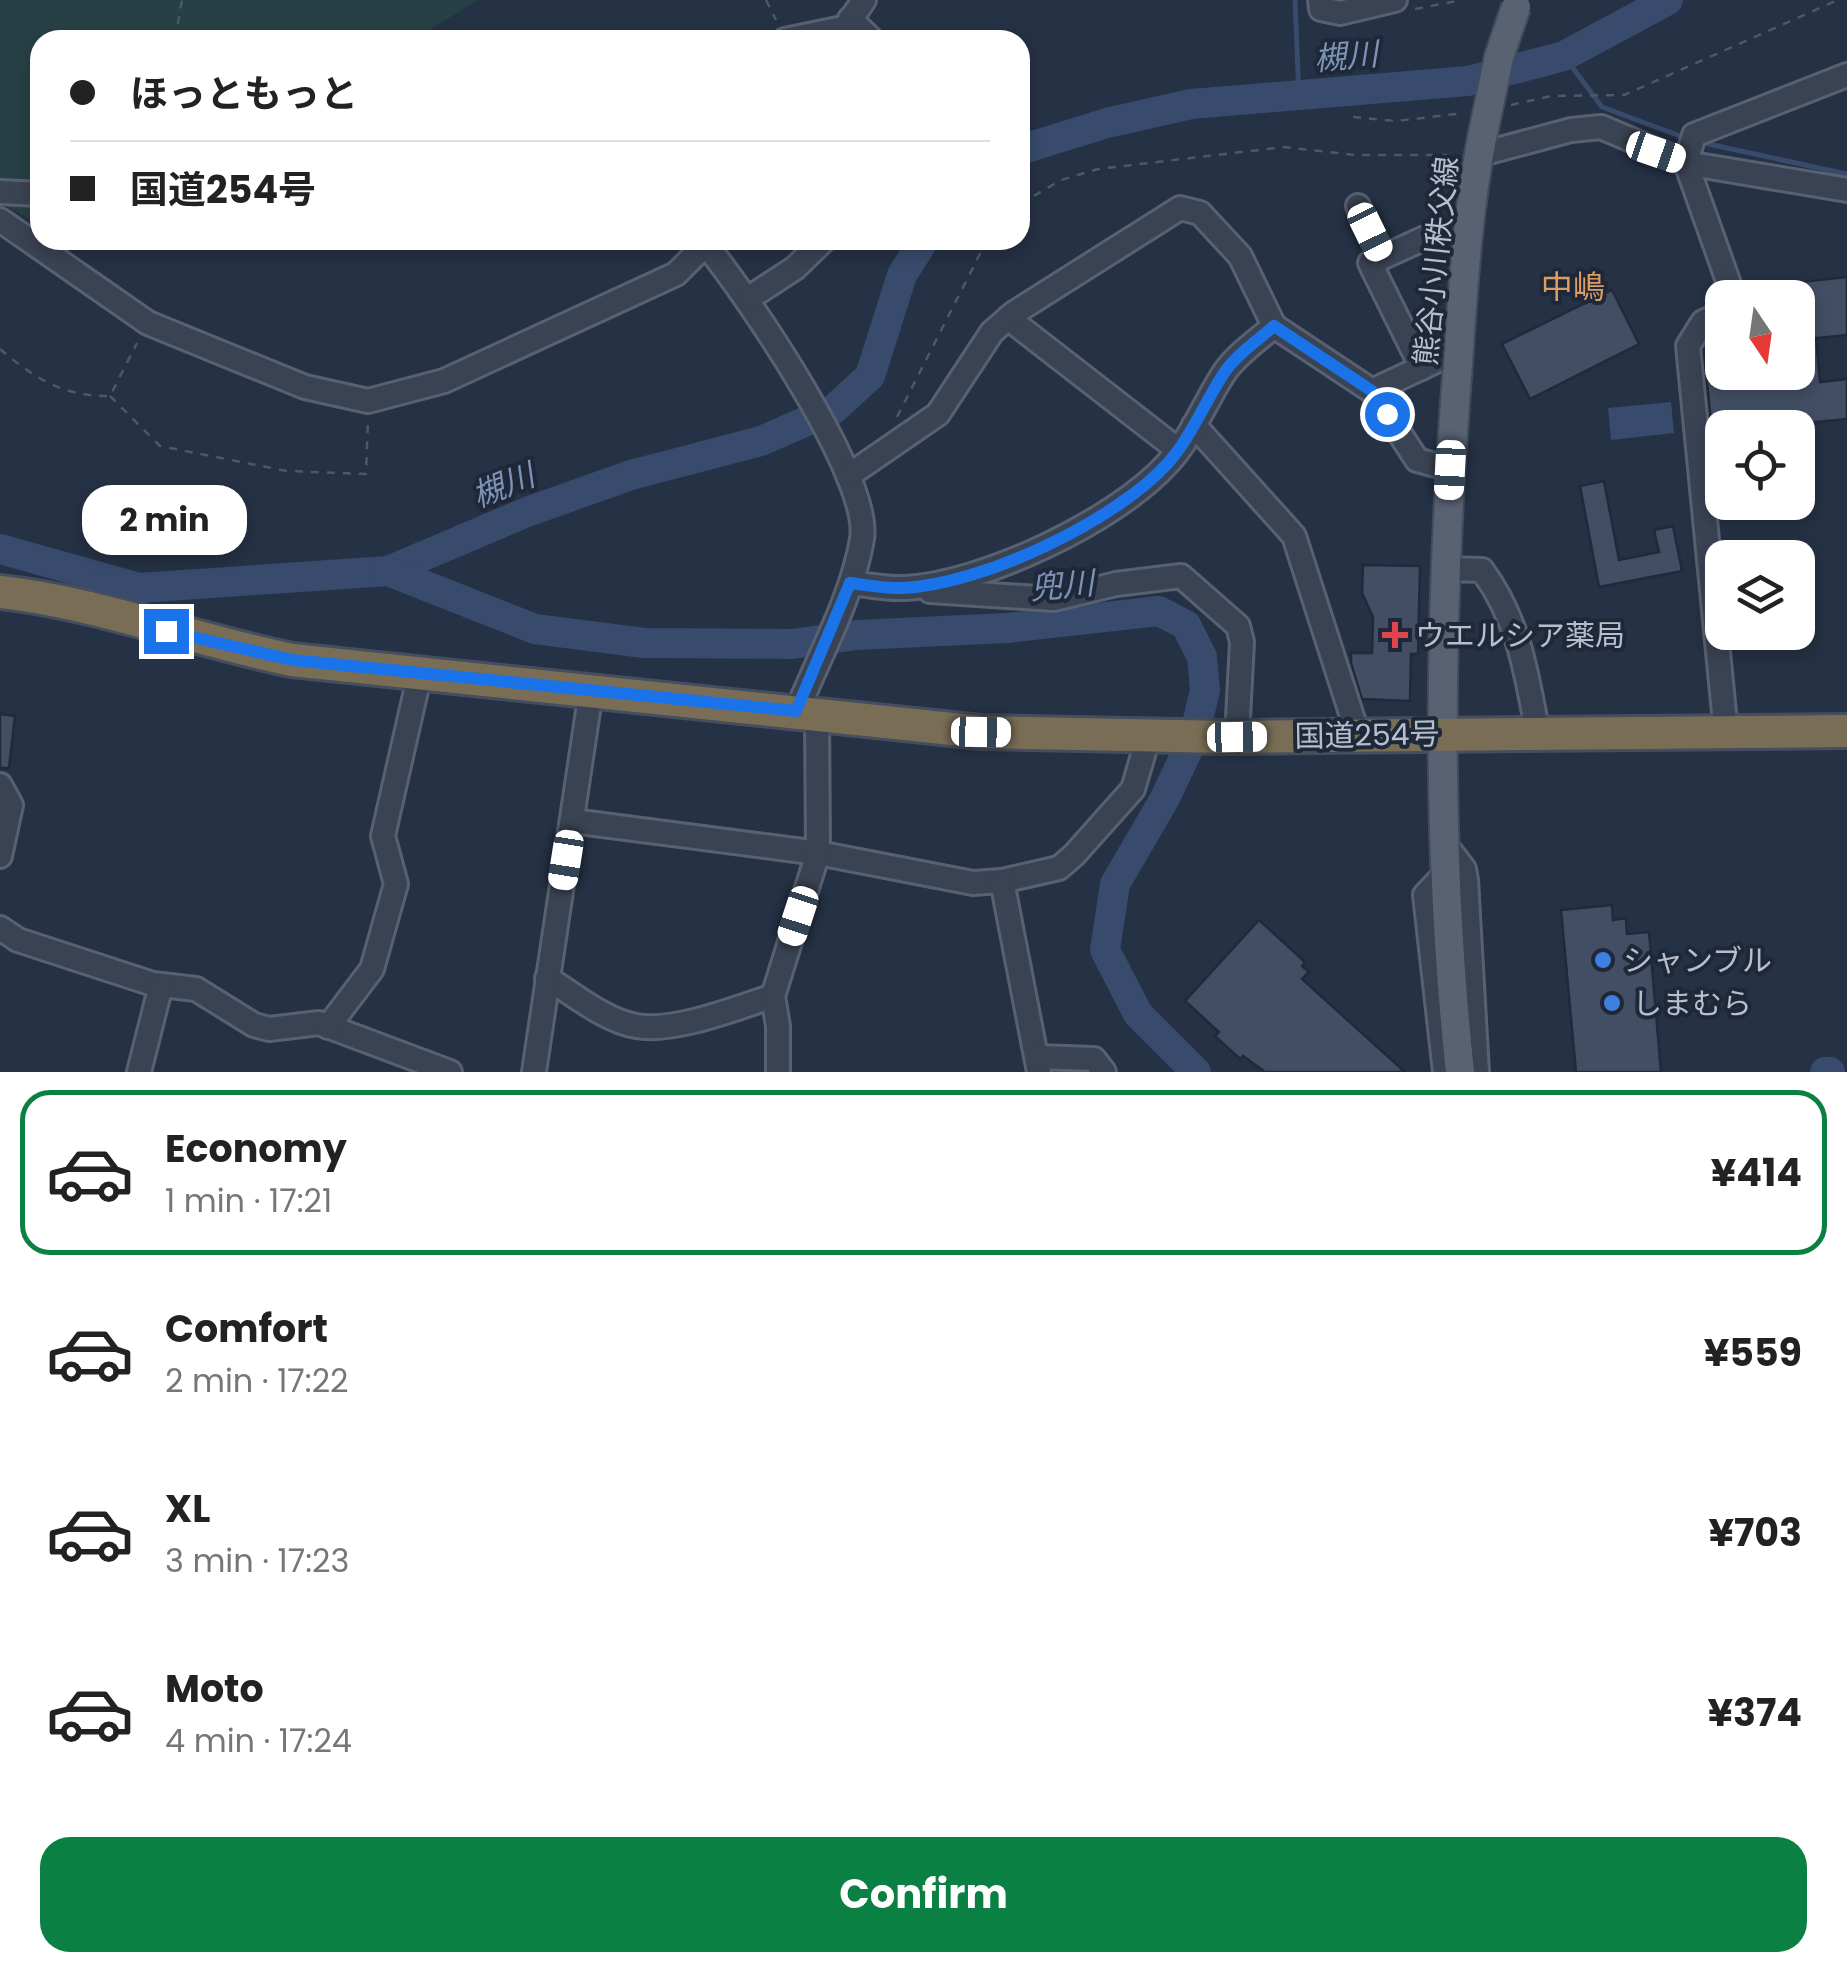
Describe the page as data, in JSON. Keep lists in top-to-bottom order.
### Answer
{
  "streets": {
    "highway": ["国道254号"],
    "main road": ["熊谷小川秩父線"]
  },
  "crossings": [
    ["熊谷小川秩父線", "国道254号"]
  ],
  "districts": ["中嶋"],
  "water": ["槻川", "兜川"],
  "places": {
    "health": ["ウエルシア薬局"],
    "other": ["シャンブル", "しまむら"]
  },
  "north": "bottom",
  "page": {
    "banner": ["ほっともっと", "国道254号"],
    "bubble": "2 min",
    "list": [
      {
        "name": "Economy",
        "note": "1 min · 17:21",
        "value": "¥414"
      },
      {
        "name": "Comfort",
        "note": "2 min · 17:22",
        "value": "¥559"
      },
      {
        "name": "XL",
        "note": "3 min · 17:23",
        "value": "¥703"
      },
      {
        "name": "Moto",
        "note": "4 min · 17:24",
        "value": "¥374"
      }
    ],
    "buttons": "Confirm"
  }
}
